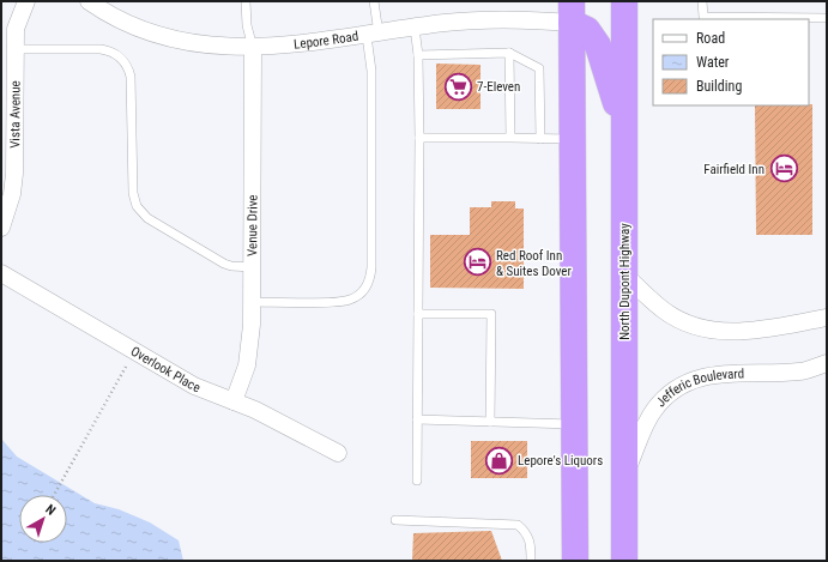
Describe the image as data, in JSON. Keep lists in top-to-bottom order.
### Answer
{
  "streets": {
    "highway": ["North Dupont Highway"],
    "street": [
      "Lepore Road",
      "Vista Avenue",
      "Venue Drive",
      "Overlook Place",
      "Jefferic Boulevard"
    ]
  },
  "crossings": [
    ["Lepore Road", "Venue Drive"],
    ["Venue Drive", "Overlook Place"],
    ["North Dupont Highway", "Jefferic Boulevard"]
  ],
  "places": {
    "supermarket": ["7-Eleven"],
    "hotel": ["Fairfield Inn", "Red Roof Inn & Suites Dover"],
    "shop": ["Lepore's Liquors"]
  },
  "legend": ["Road", "Water", "Building"],
  "north": "top right"
}
